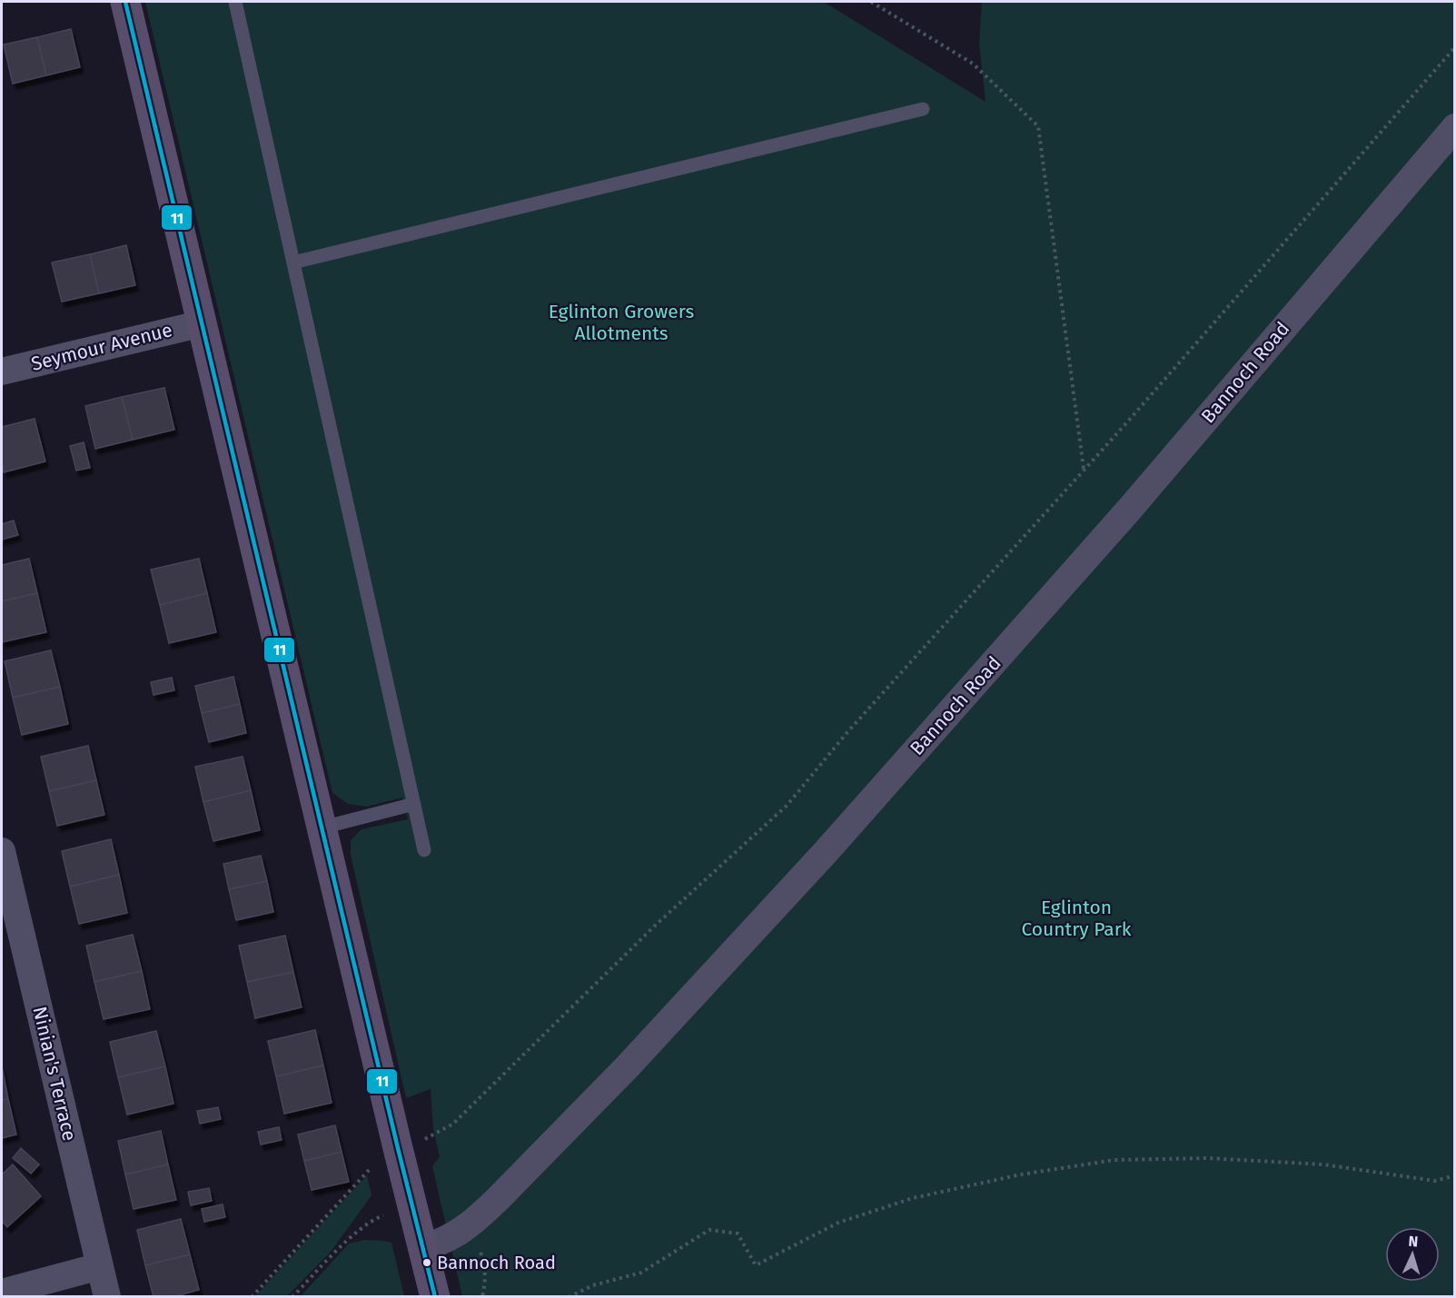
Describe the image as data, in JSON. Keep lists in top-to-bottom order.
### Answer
{
  "streets": {
    "street": ["Seymour Avenue", "Bannoch Road", "Ninian's Terrace"]
  },
  "parks": ["Eglinton Growers Allotments", "Eglinton Country Park"],
  "places": ["Bannoch Road"],
  "lines": ["transit line 11"],
  "north": "top"
}
